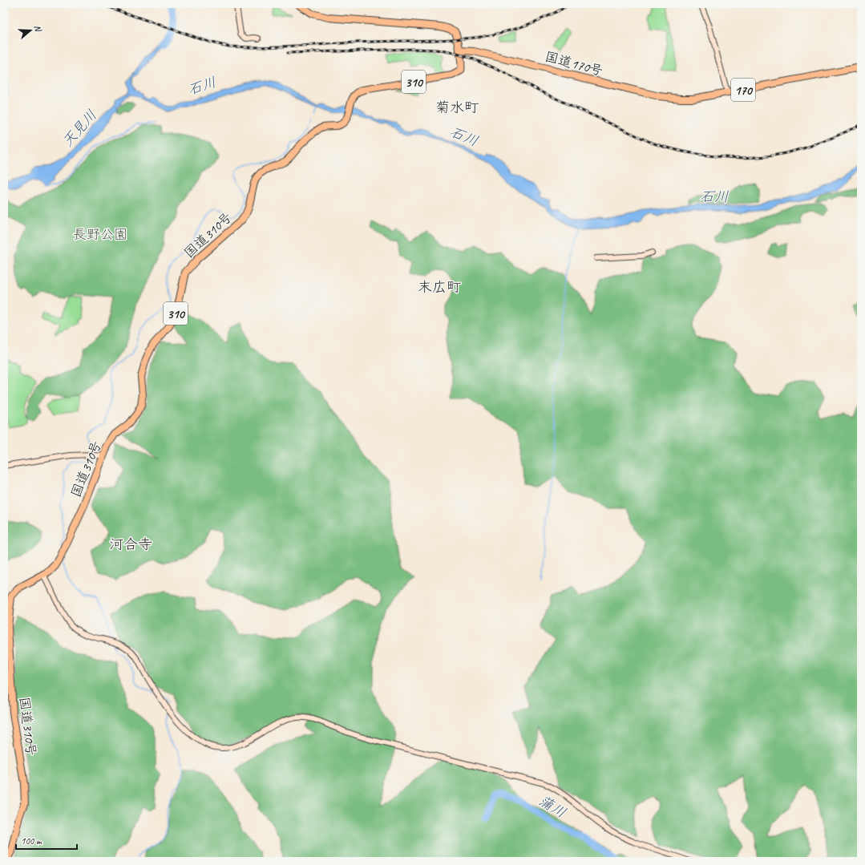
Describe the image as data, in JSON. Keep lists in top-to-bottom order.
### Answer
{
  "streets": {
    "highway": [
      "国道170号",
      "310",
      "170",
      "国道310号"
    ]
  },
  "crossings": [
    ["国道170号", "国道310号"]
  ],
  "districts": ["菊水町", "末広町", "河合寺"],
  "water": ["石川", "天見川", "蒲川"],
  "parks": ["長野公園"],
  "scale_bar": "100 m",
  "north": "right"
}
